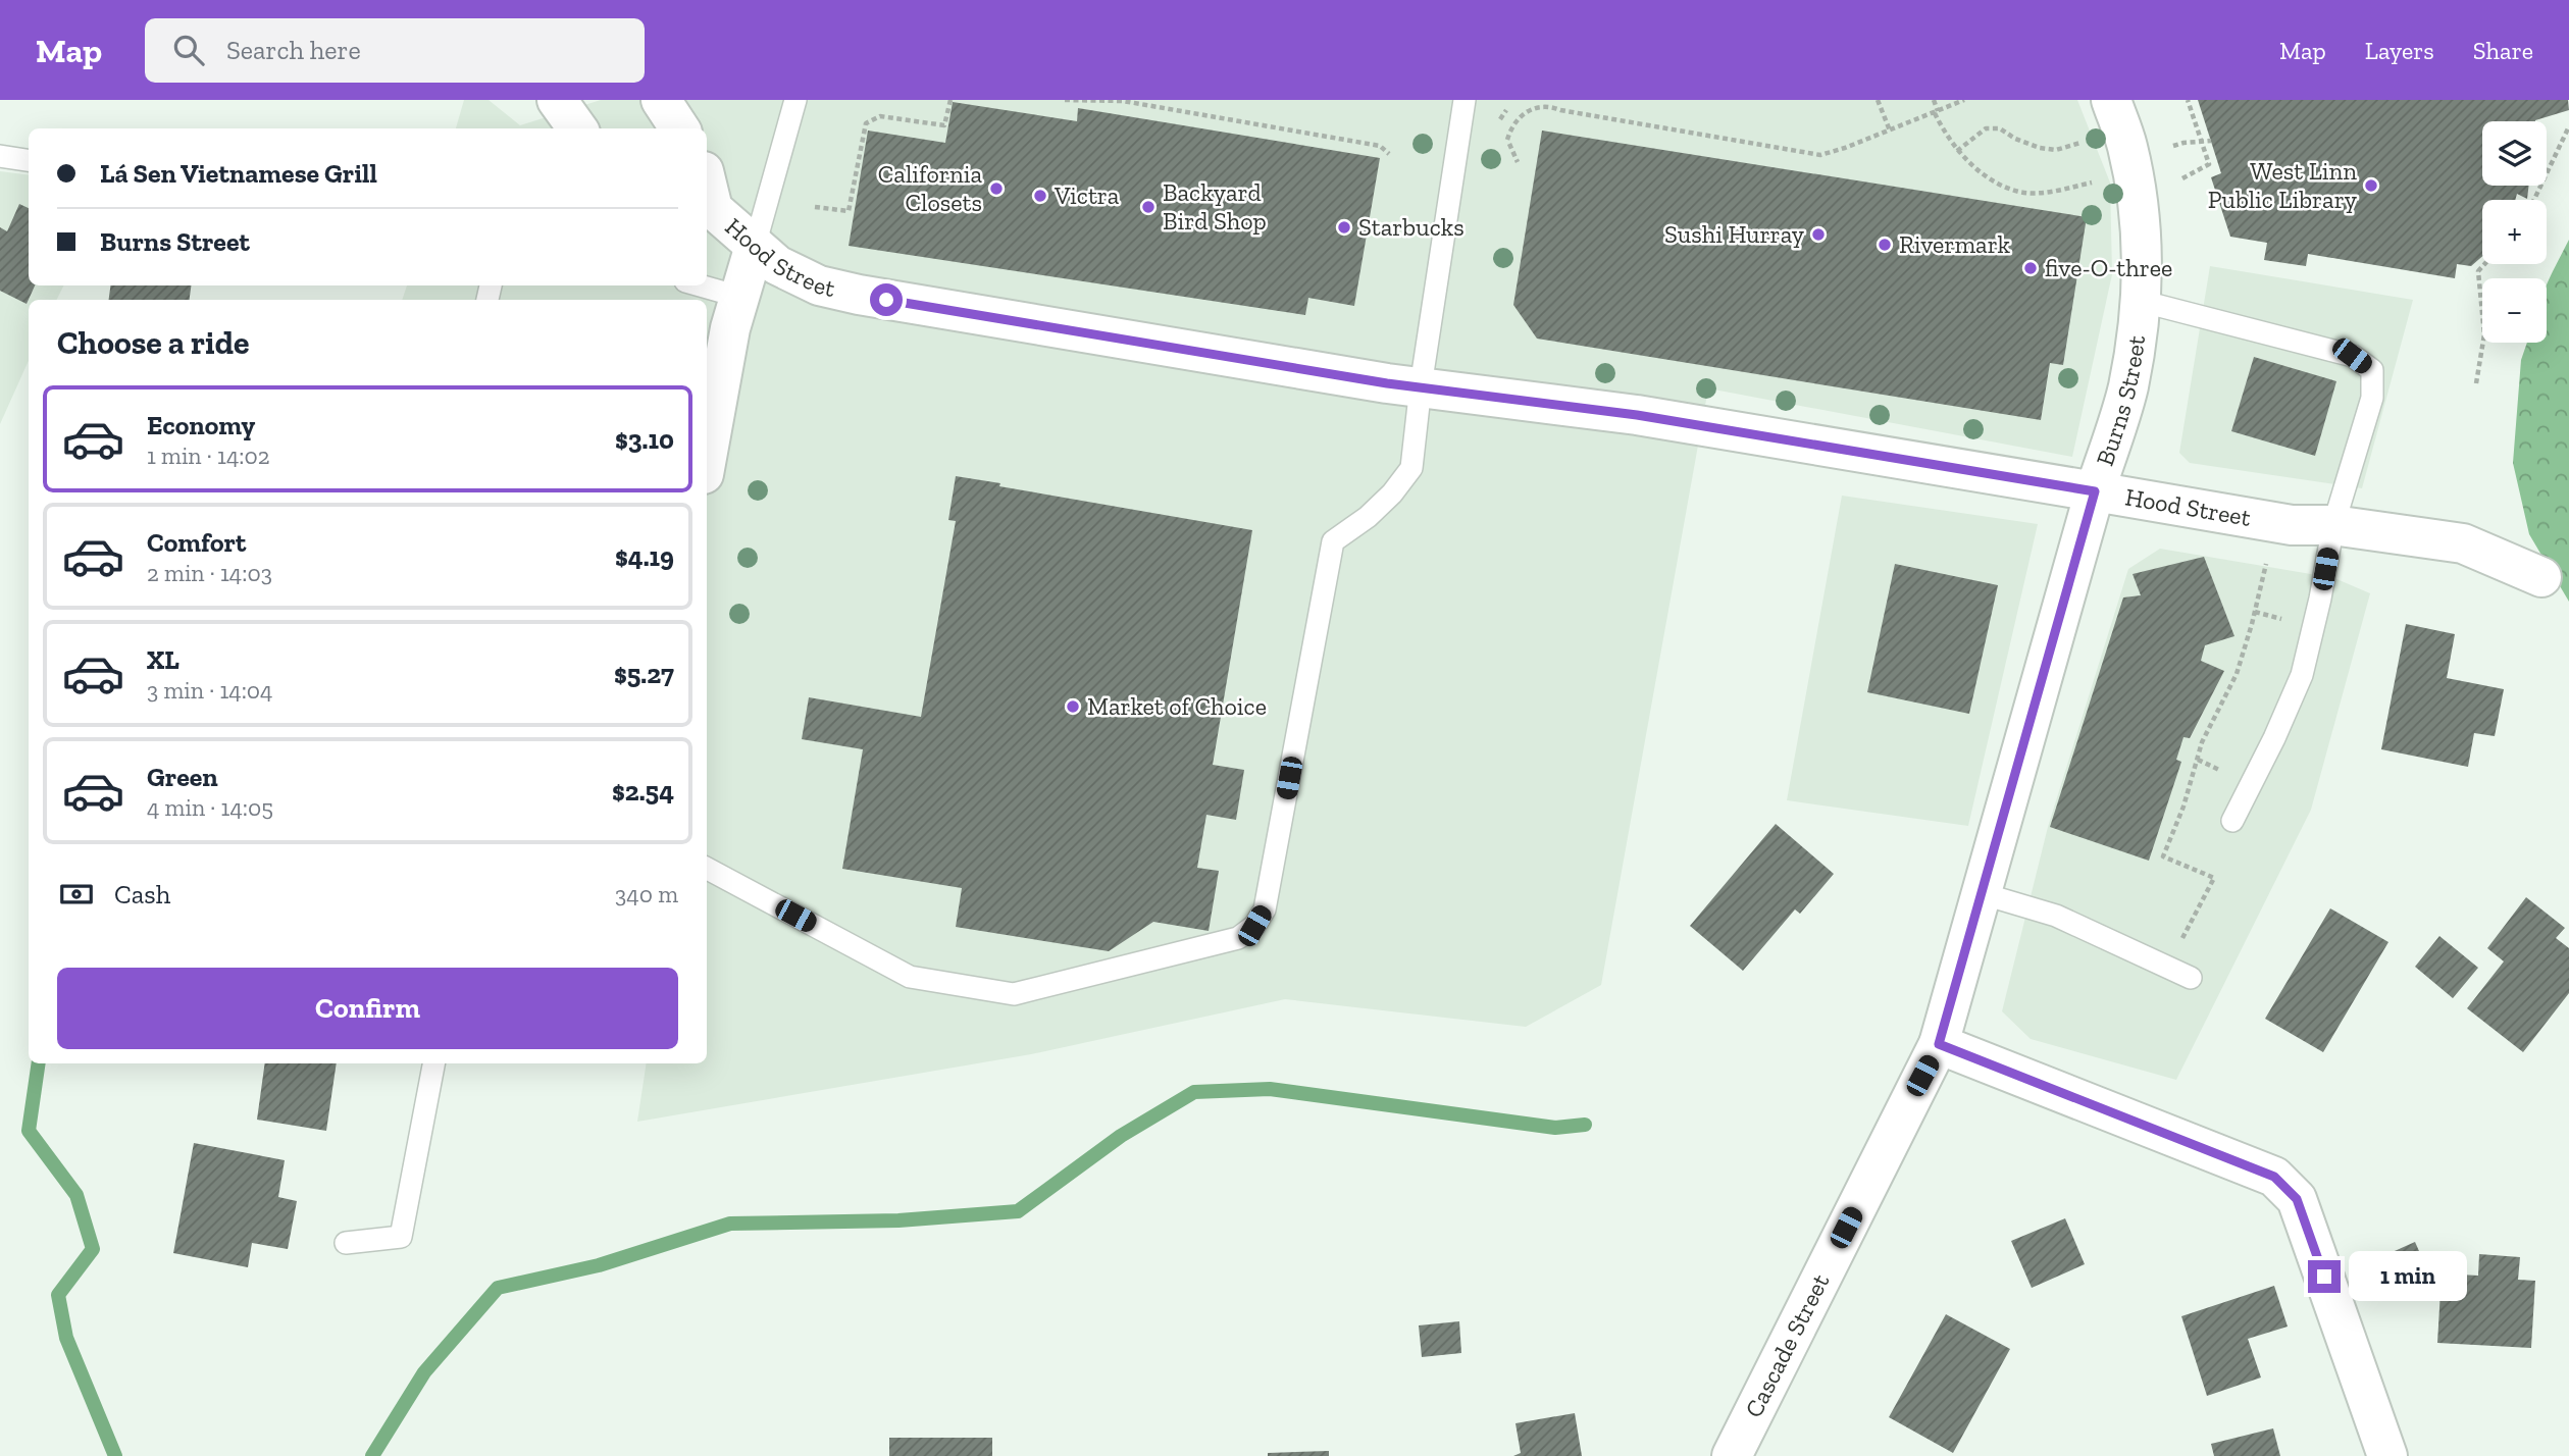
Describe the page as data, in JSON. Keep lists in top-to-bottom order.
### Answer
{
  "streets": {
    "street": ["Hood Street", "Burns Street", "Cascade Street"]
  },
  "crossings": [
    ["Hood Street", "Burns Street"],
    ["Burns Street", "Cascade Street"]
  ],
  "places": [
    "West Linn Public Library",
    "California Closets",
    "Victra",
    "Backyard Bird Shop",
    "Starbucks",
    "Sushi Hurray",
    "Rivermark",
    "five-O-three",
    "Market of Choice"
  ],
  "page": {
    "header": "Map",
    "search": "Search here",
    "nav": ["Map", "Layers", "Share"],
    "map_buttons": ["+", "−"],
    "banner": ["Lá Sen Vietnamese Grill", "Burns Street"],
    "heading": "Choose a ride",
    "list": [
      {
        "name": "Economy",
        "note": "1 min · 14:02",
        "value": "$3.10"
      },
      {
        "name": "Comfort",
        "note": "2 min · 14:03",
        "value": "$4.19"
      },
      {
        "name": "XL",
        "note": "3 min · 14:04",
        "value": "$5.27"
      },
      {
        "name": "Green",
        "note": "4 min · 14:05",
        "value": "$2.54"
      }
    ],
    "pay": ["Cash", "340 m"],
    "buttons": "Confirm",
    "bubble": "1 min"
  }
}
